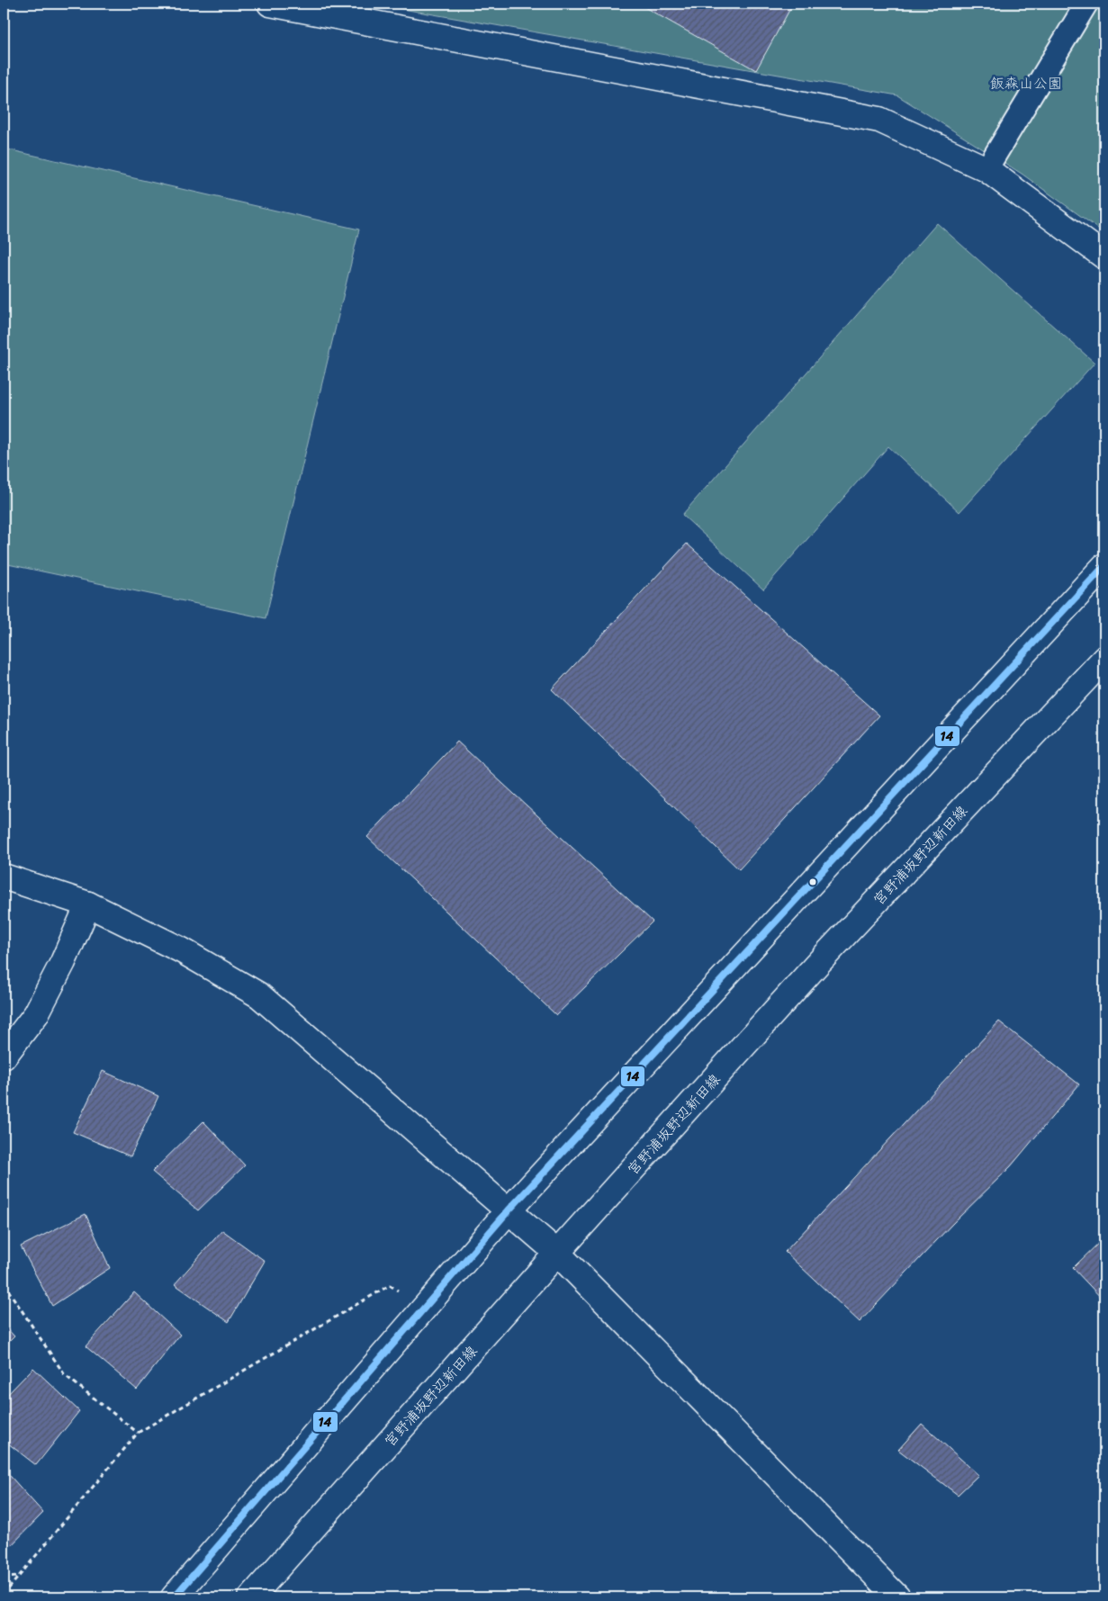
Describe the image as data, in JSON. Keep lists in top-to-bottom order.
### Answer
{
  "streets": {
    "main road": ["宮野浦坂野辺新田線"]
  },
  "parks": ["飯森山公園"],
  "lines": ["transit line 14"]
}
